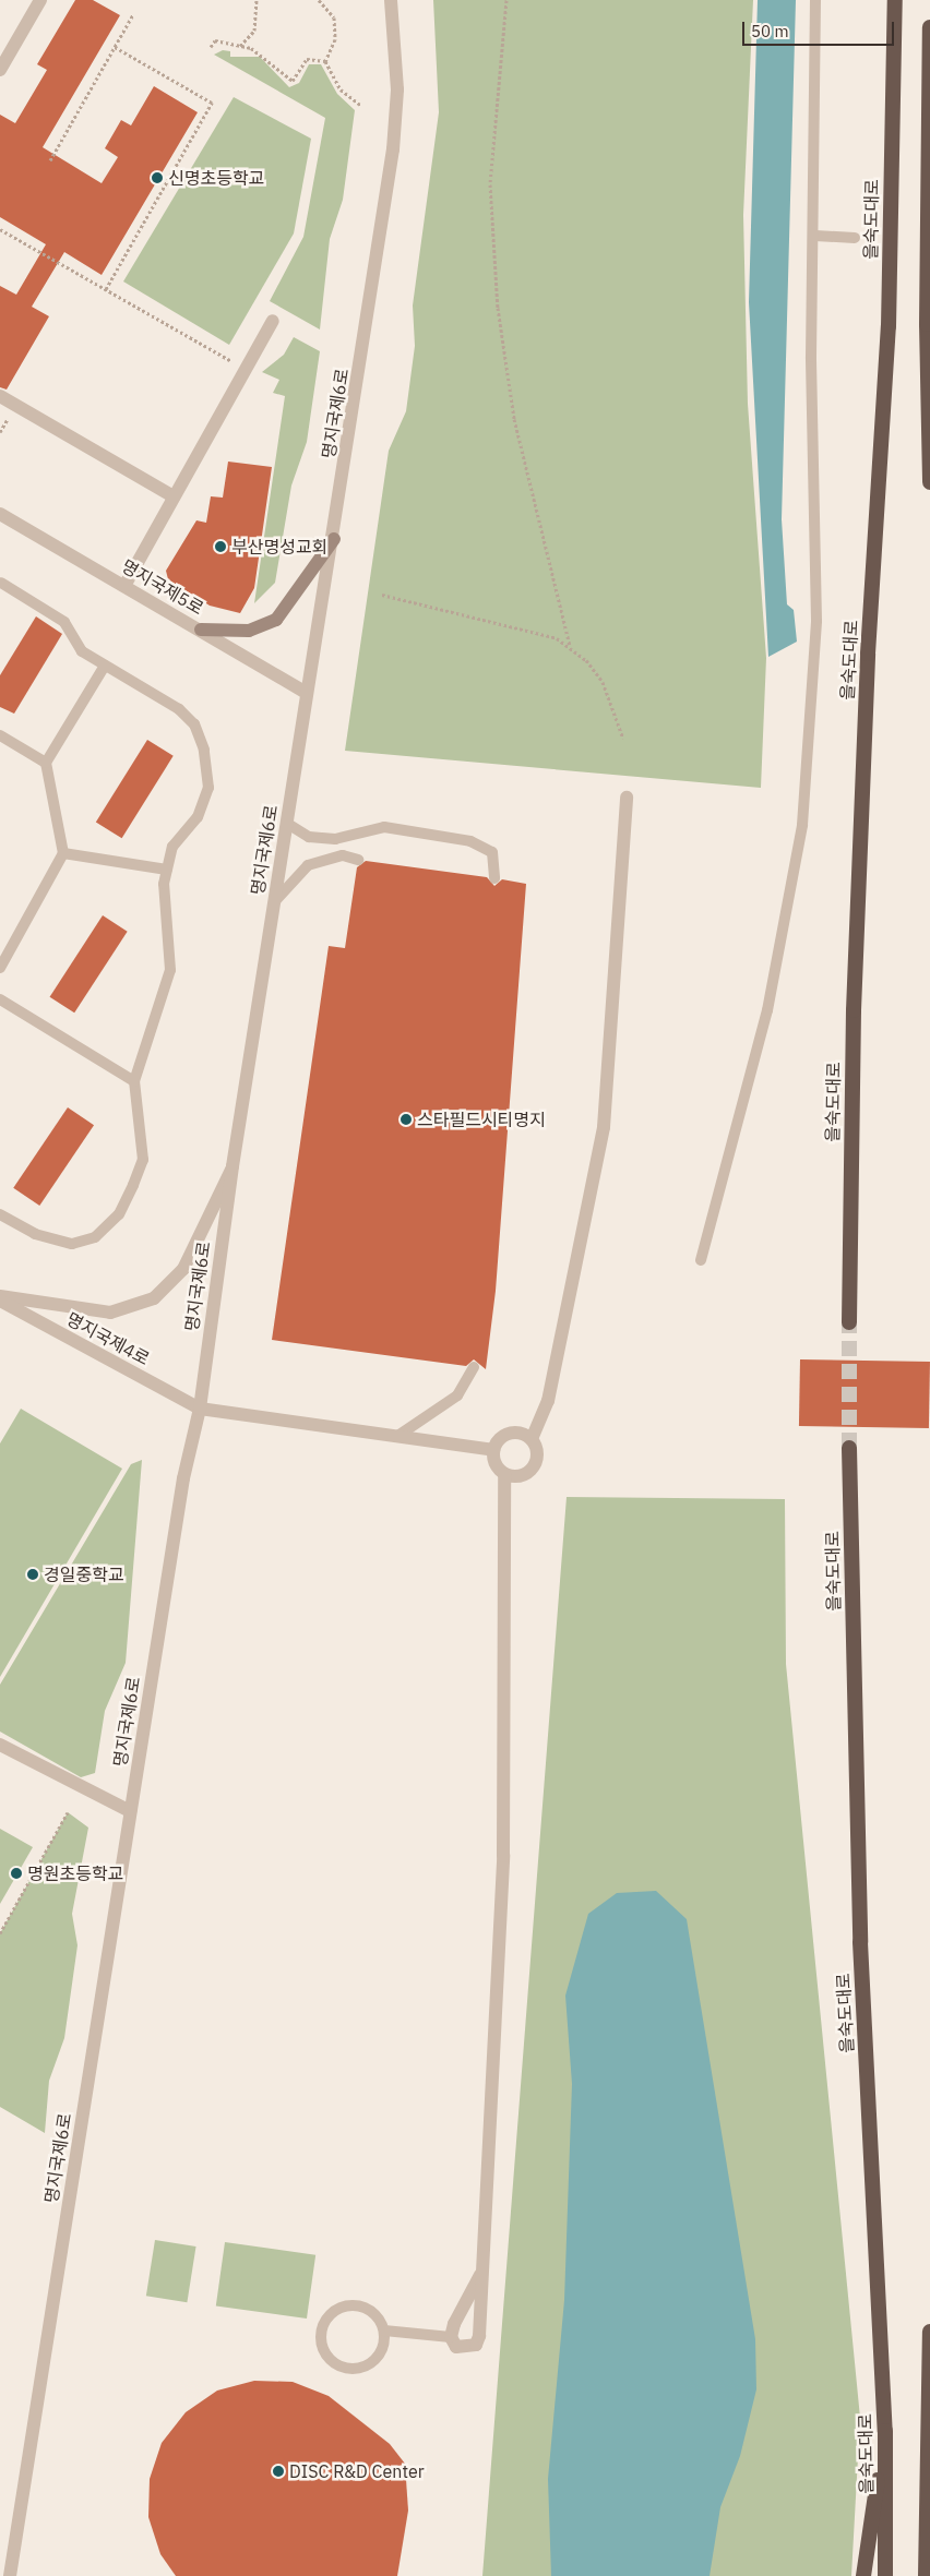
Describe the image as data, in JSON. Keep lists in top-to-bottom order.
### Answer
{
  "streets": {
    "highway": ["을숙도대로"],
    "street": ["명지국제6로", "명지국제5로", "명지국제4로"]
  },
  "crossings": [
    ["명지국제6로", "명지국제5로"],
    ["명지국제6로", "명지국제4로"]
  ],
  "places": [
    "신명초등학교",
    "부산명성교회",
    "스타필드시티명지",
    "경일중학교",
    "명원초등학교",
    "DISC R&D Center"
  ],
  "scale_bar": "50 m"
}
